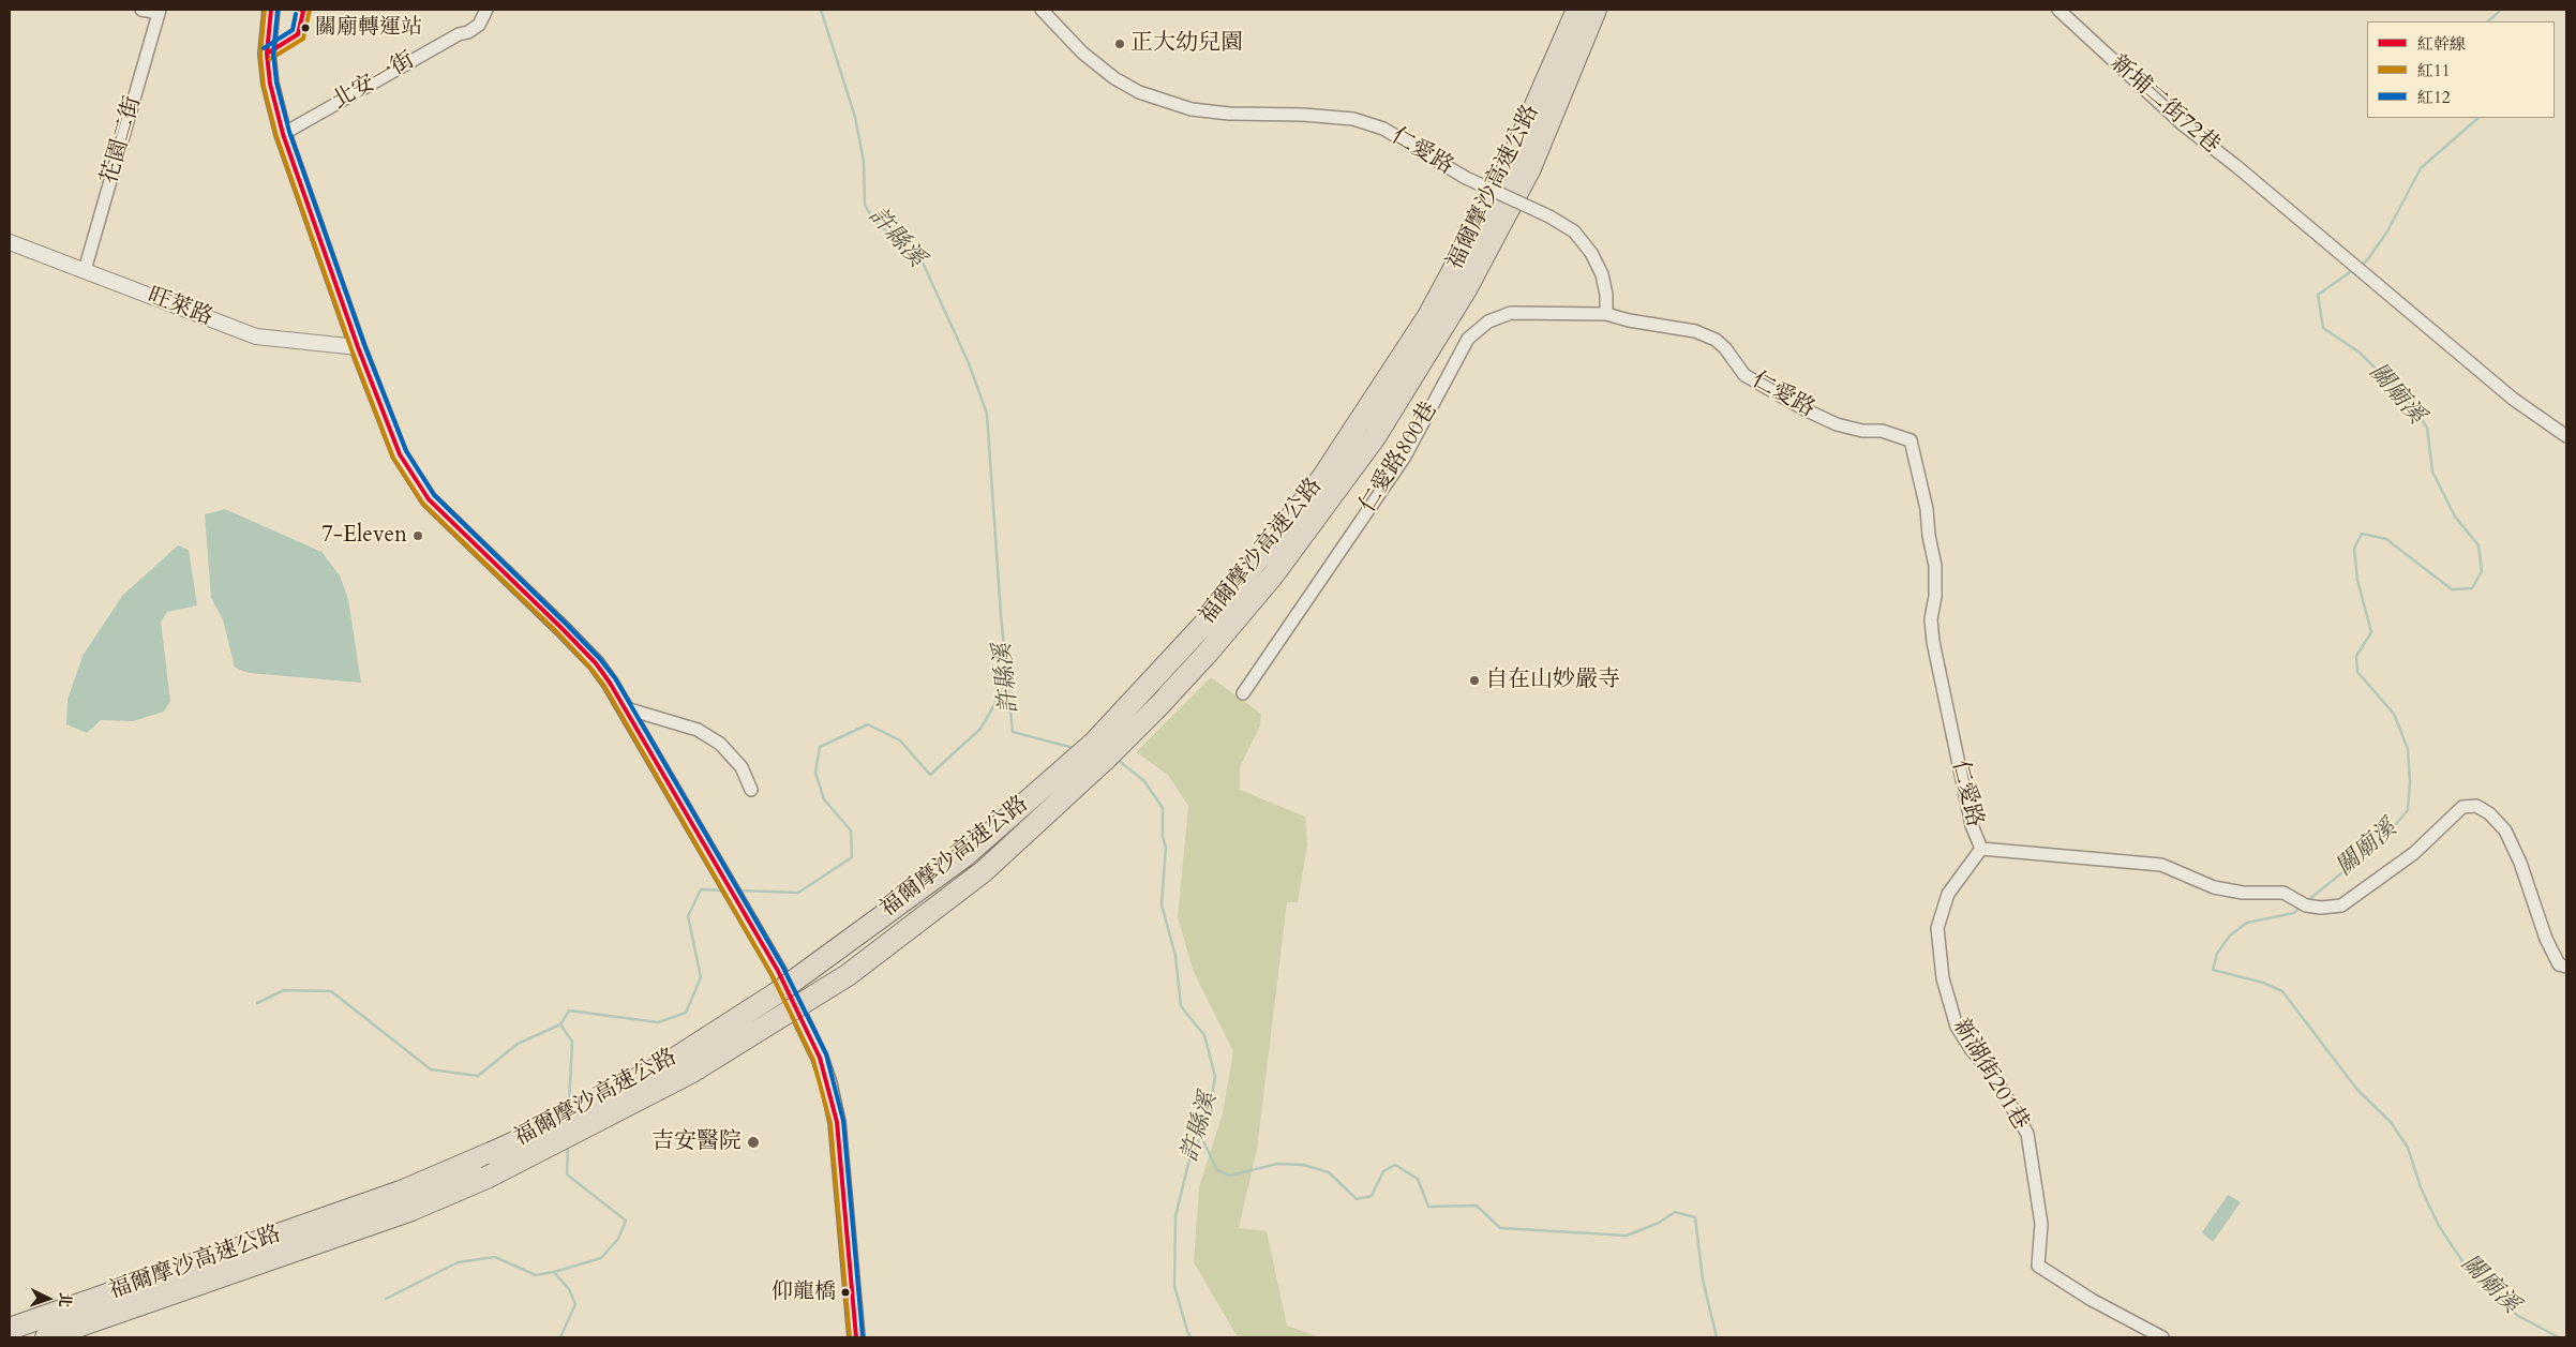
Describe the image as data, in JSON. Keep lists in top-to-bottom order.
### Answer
{
  "streets": {
    "highway": ["福爾摩沙高速公路"],
    "street": [
      "北安一街",
      "新埔二街72巷",
      "花園二街",
      "仁愛路",
      "旺萊路",
      "仁愛路800巷",
      "新湖街201巷"
    ]
  },
  "crossings": [
    ["花園二街", "旺萊路"],
    ["仁愛路", "仁愛路800巷"],
    ["仁愛路", "新湖街201巷"]
  ],
  "water": ["許縣溪", "關廟溪"],
  "places": [
    "關廟轉運站",
    "正大幼兒園",
    "7-Eleven",
    "自在山妙嚴寺",
    "吉安醫院",
    "仰龍橋"
  ],
  "lines": ["transit line 紅幹線", "transit line 紅11", "transit line 紅12"],
  "legend": ["紅幹線", "紅11", "紅12"],
  "north": "right"
}
